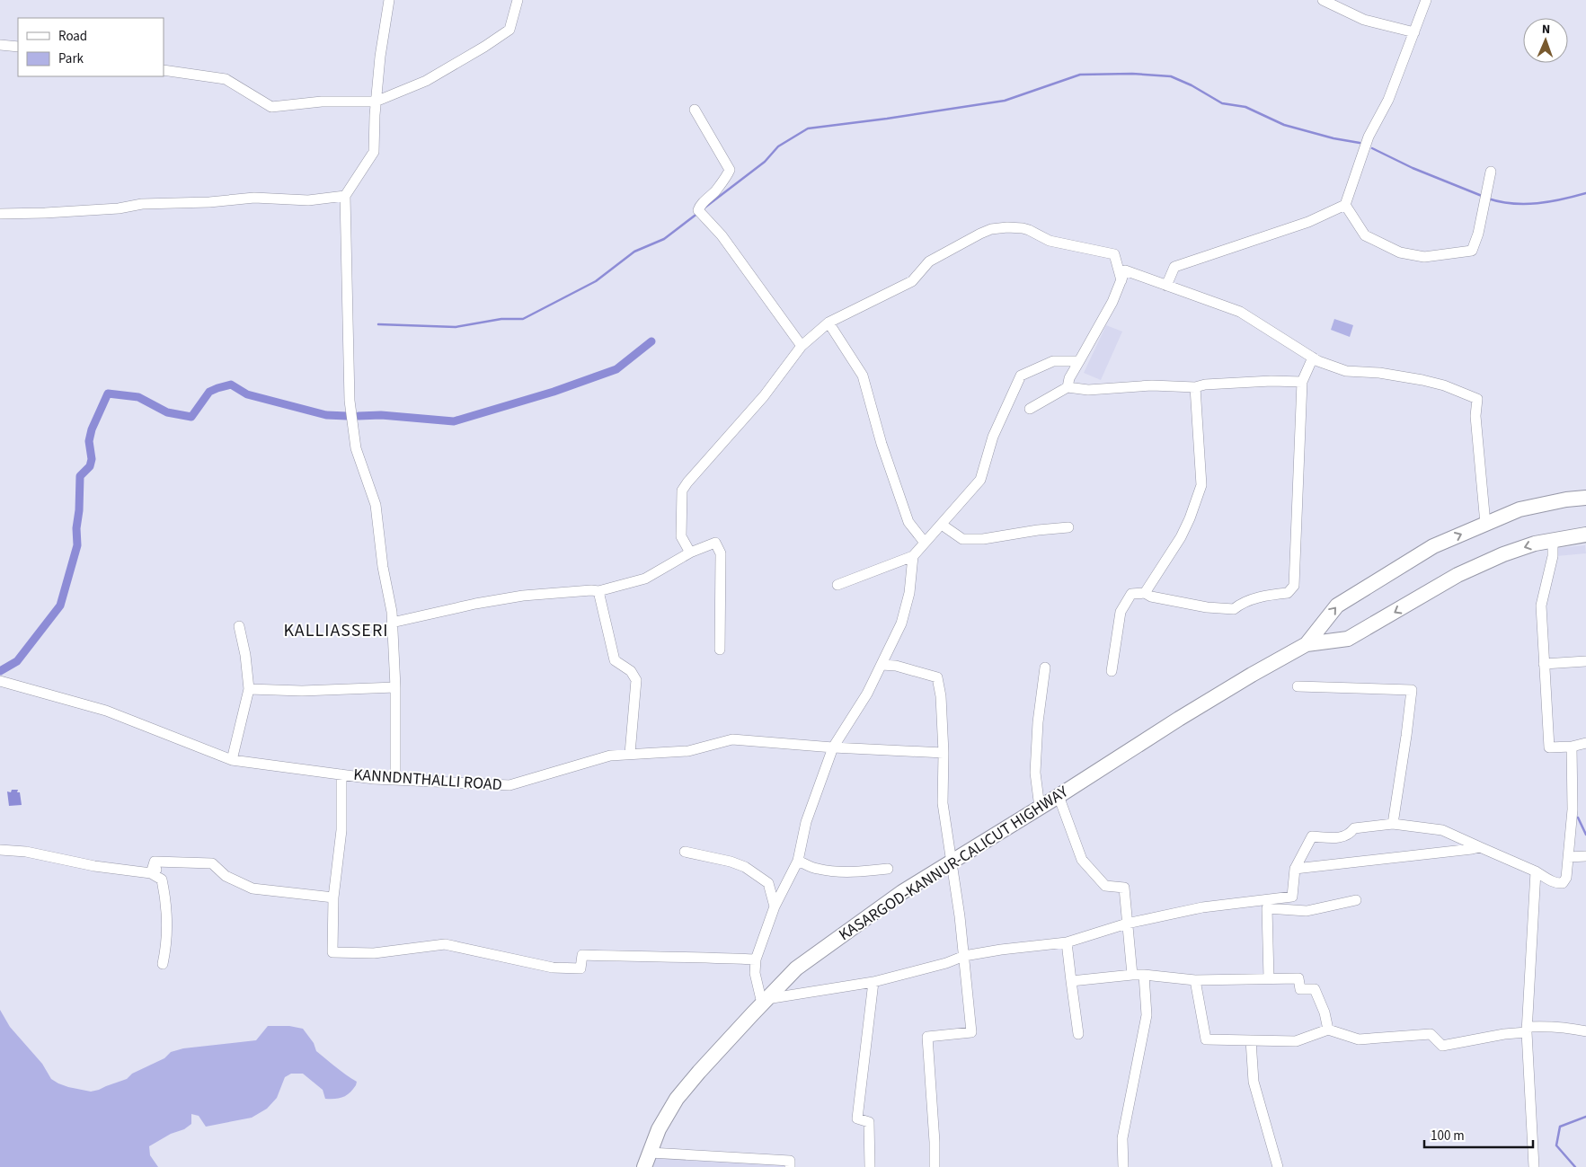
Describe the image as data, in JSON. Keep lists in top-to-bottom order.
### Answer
{
  "streets": {
    "highway": ["KASARGOD-KANNUR-CALICUT HIGHWAY"],
    "street": ["KANNDNTHALLI ROAD"]
  },
  "districts": ["KALLIASSERI"],
  "legend": ["Road", "Park"],
  "scale_bar": "100 m",
  "north": "top"
}
